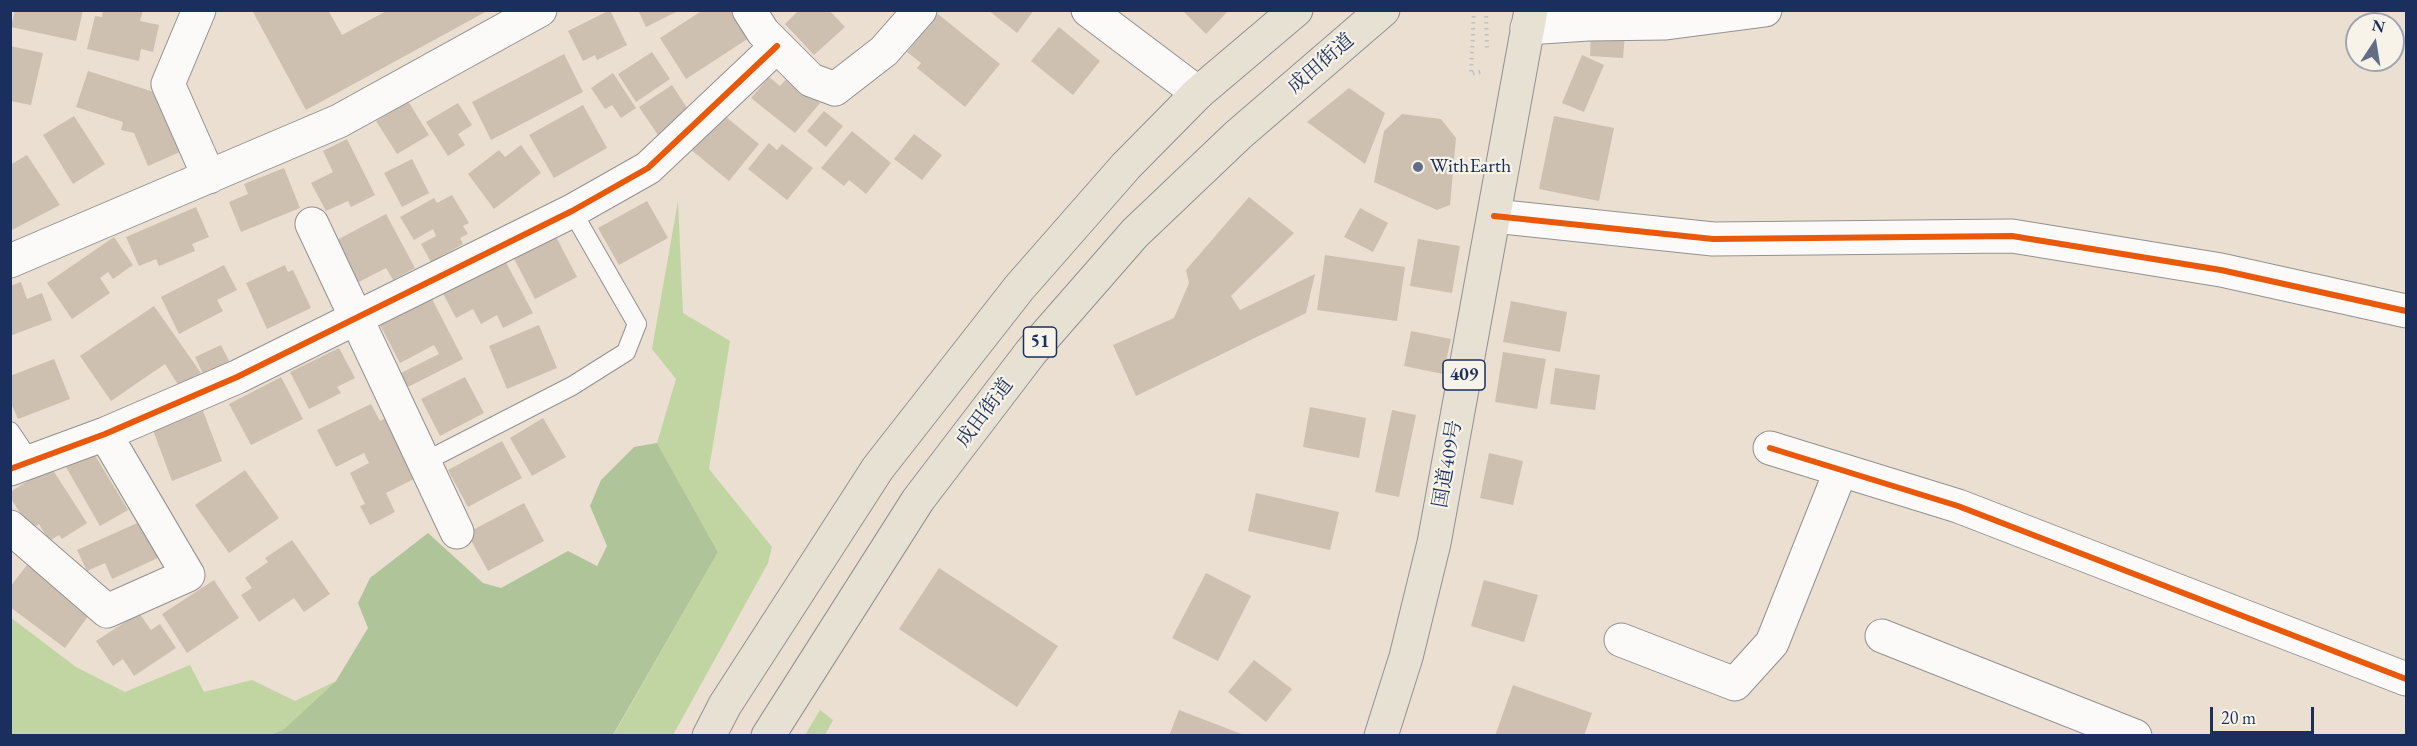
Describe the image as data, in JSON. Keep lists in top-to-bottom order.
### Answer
{
  "streets": {
    "highway": [
      "成田街道",
      "51",
      "409",
      "国道409号"
    ]
  },
  "places": ["WithEarth"],
  "scale_bar": "20 m",
  "north": "top"
}
